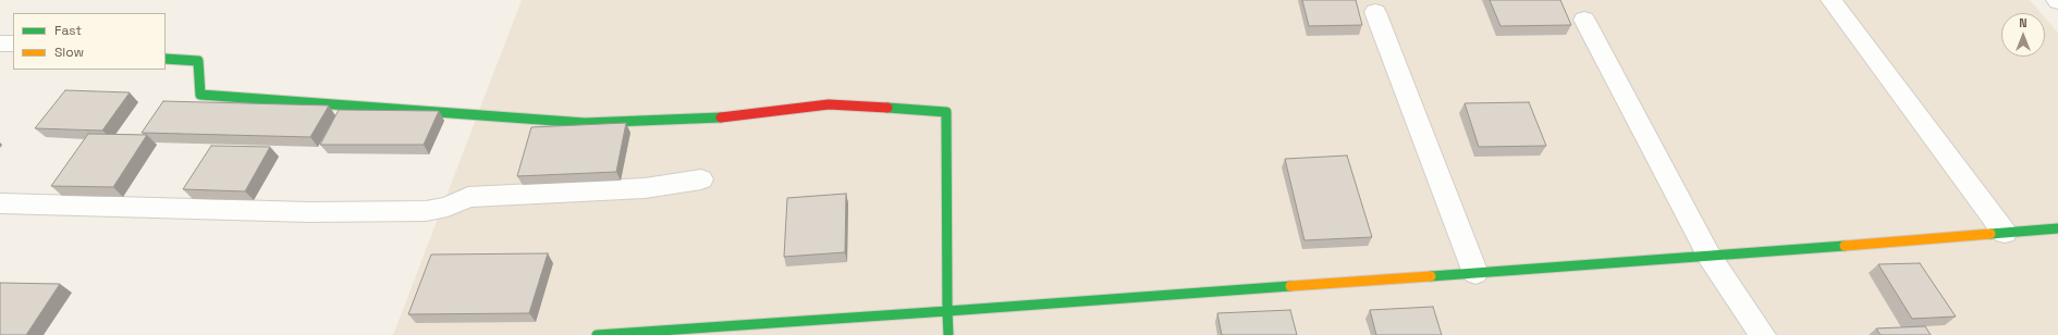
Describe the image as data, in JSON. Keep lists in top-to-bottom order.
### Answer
{
  "legend": ["Fast", "Slow"],
  "north": "top"
}
